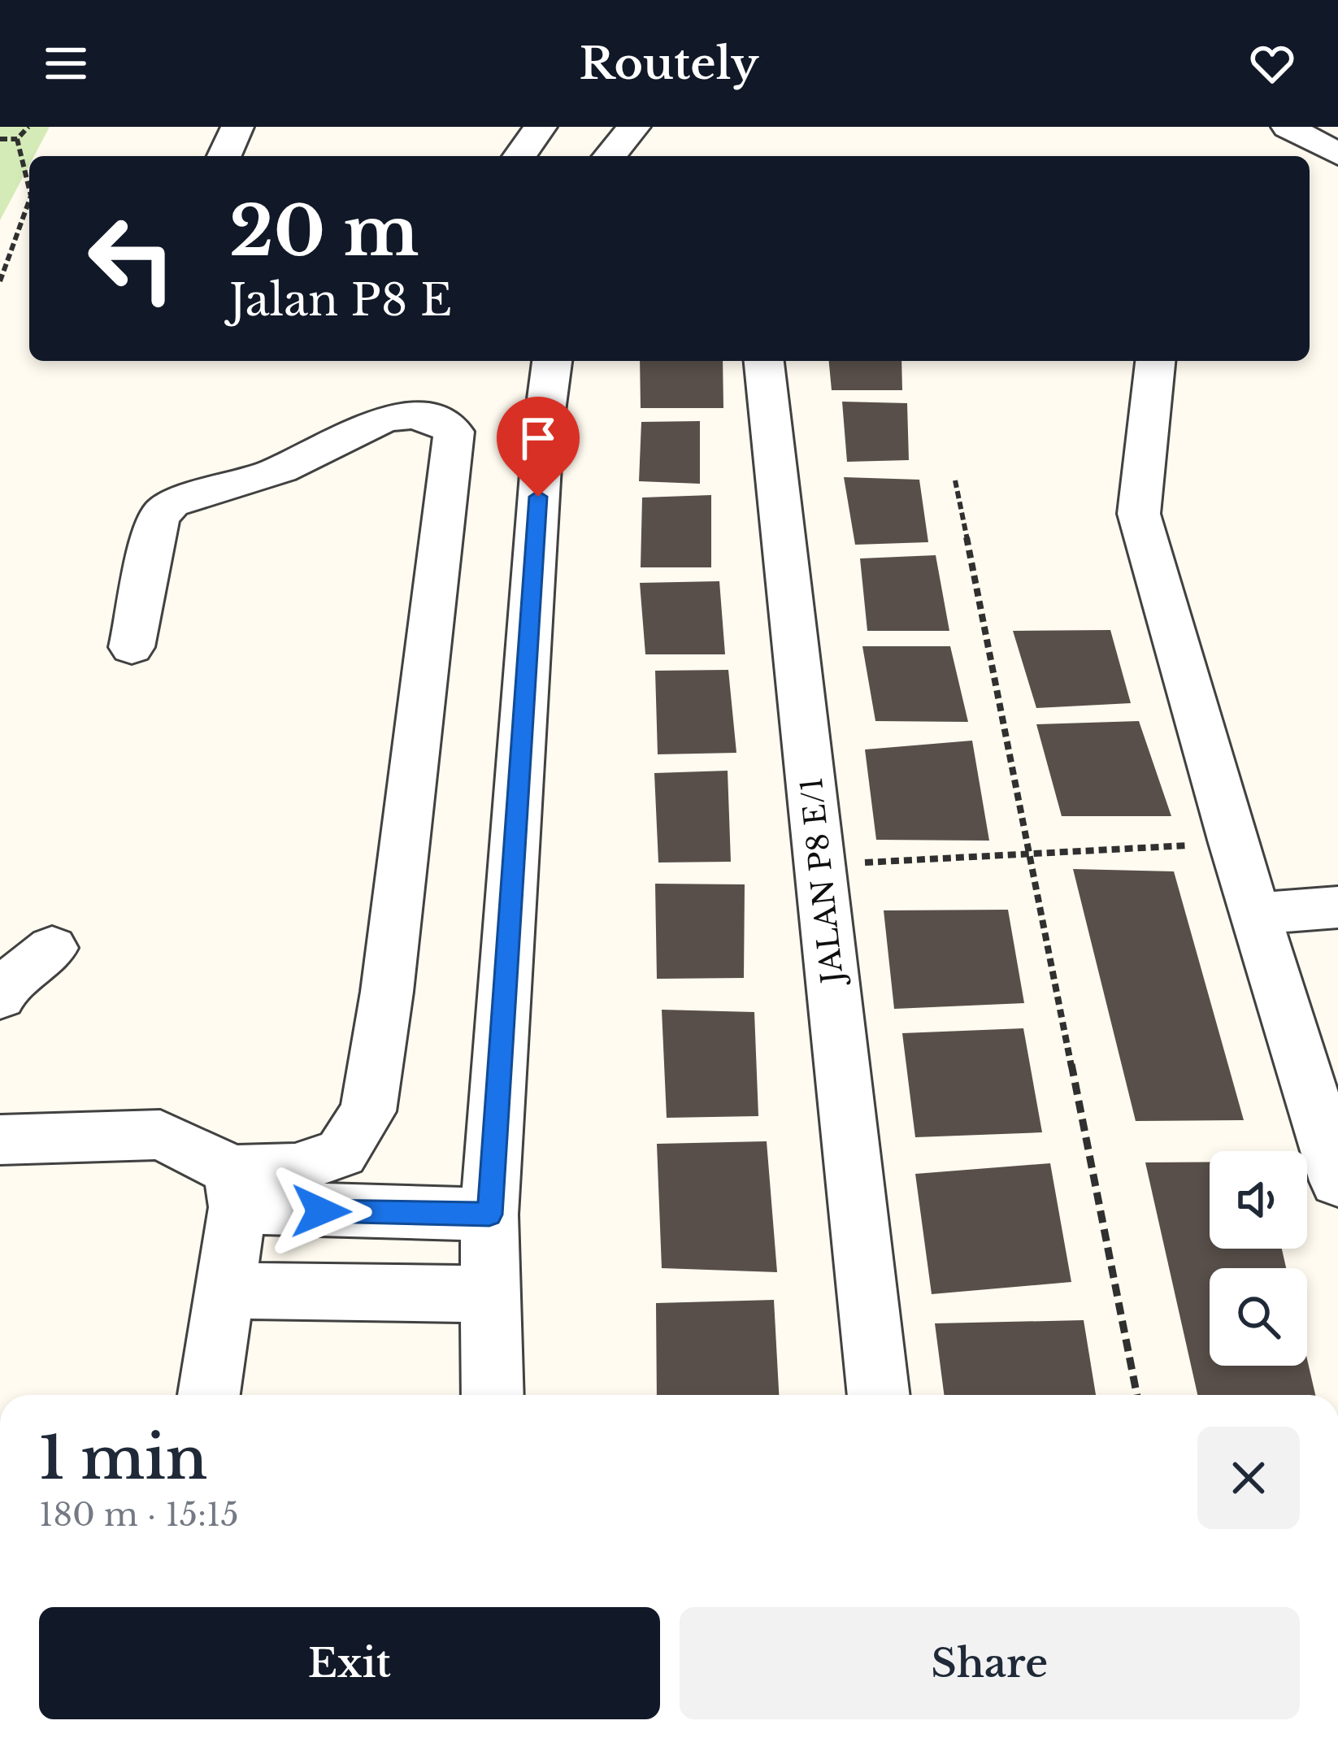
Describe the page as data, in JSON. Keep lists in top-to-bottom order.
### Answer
{
  "streets": {
    "street": ["JALAN P8 E/1"]
  },
  "page": {
    "header": "Routely",
    "turn": ["20 m", "Jalan P8 E"],
    "heading": ["1 min", "180 m · 15:15"],
    "buttons": ["Exit", "Share"]
  }
}
